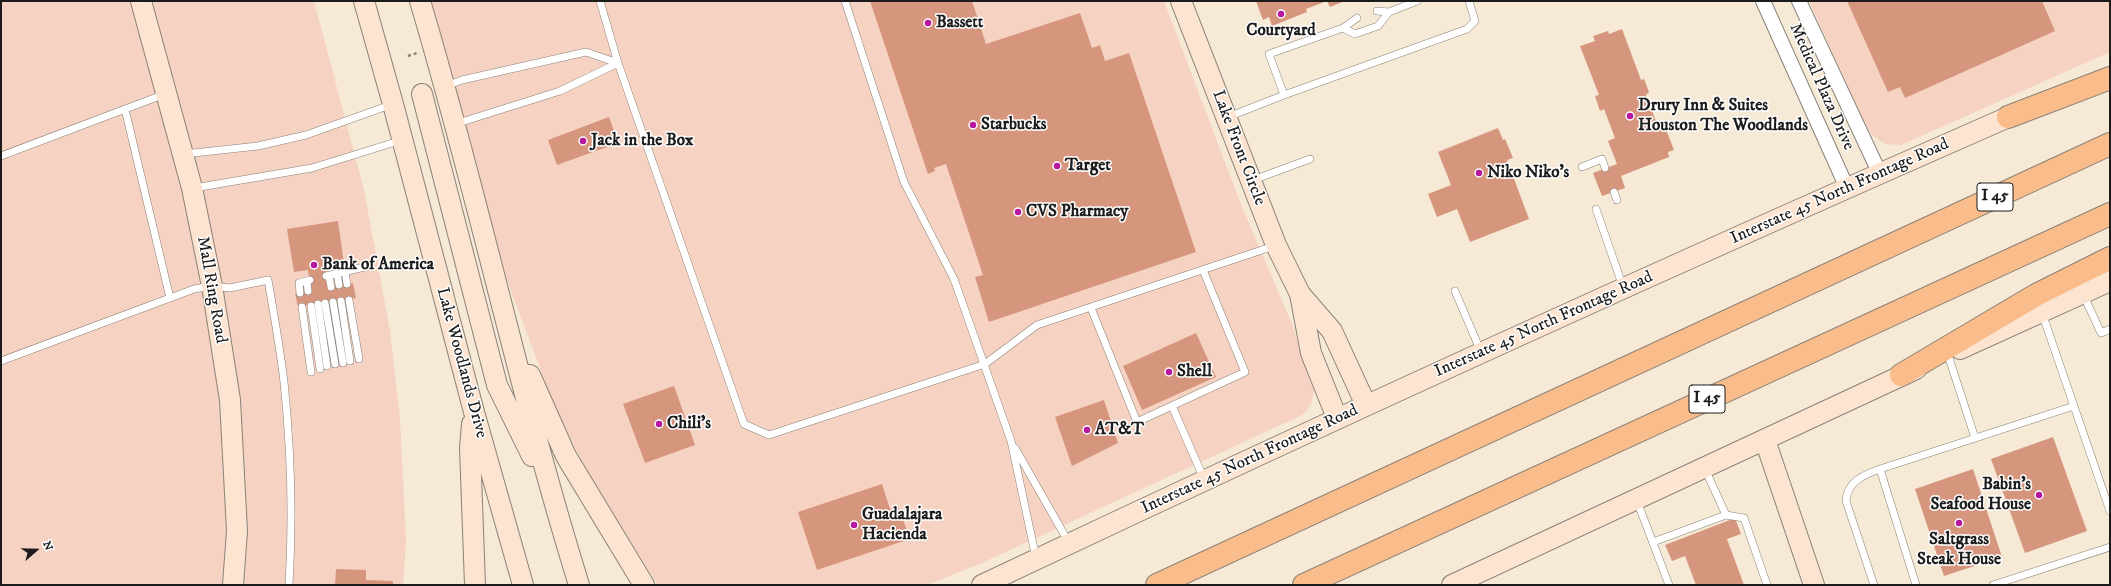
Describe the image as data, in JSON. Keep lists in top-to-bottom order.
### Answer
{
  "streets": {
    "highway": ["I 45"],
    "main road": [
      "Lake Front Circle",
      "Interstate 45 North Frontage Road",
      "Mall Ring Road",
      "Lake Woodlands Drive"
    ],
    "street": ["Medical Plaza Drive"]
  },
  "crossings": [
    ["Medical Plaza Drive", "Interstate 45 North Frontage Road"],
    ["Lake Front Circle", "Interstate 45 North Frontage Road"]
  ],
  "places": [
    "Courtyard",
    "Bassett",
    "Drury Inn & Suites Houston The Woodlands",
    "Starbucks",
    "Jack in the Box",
    "Target",
    "Niko Niko's",
    "CVS Pharmacy",
    "Bank of America",
    "Shell",
    "Chili's",
    "AT&T",
    "Babin's Seafood House",
    "Saltgrass Steak House",
    "Guadalajara Hacienda"
  ],
  "north": "right"
}
